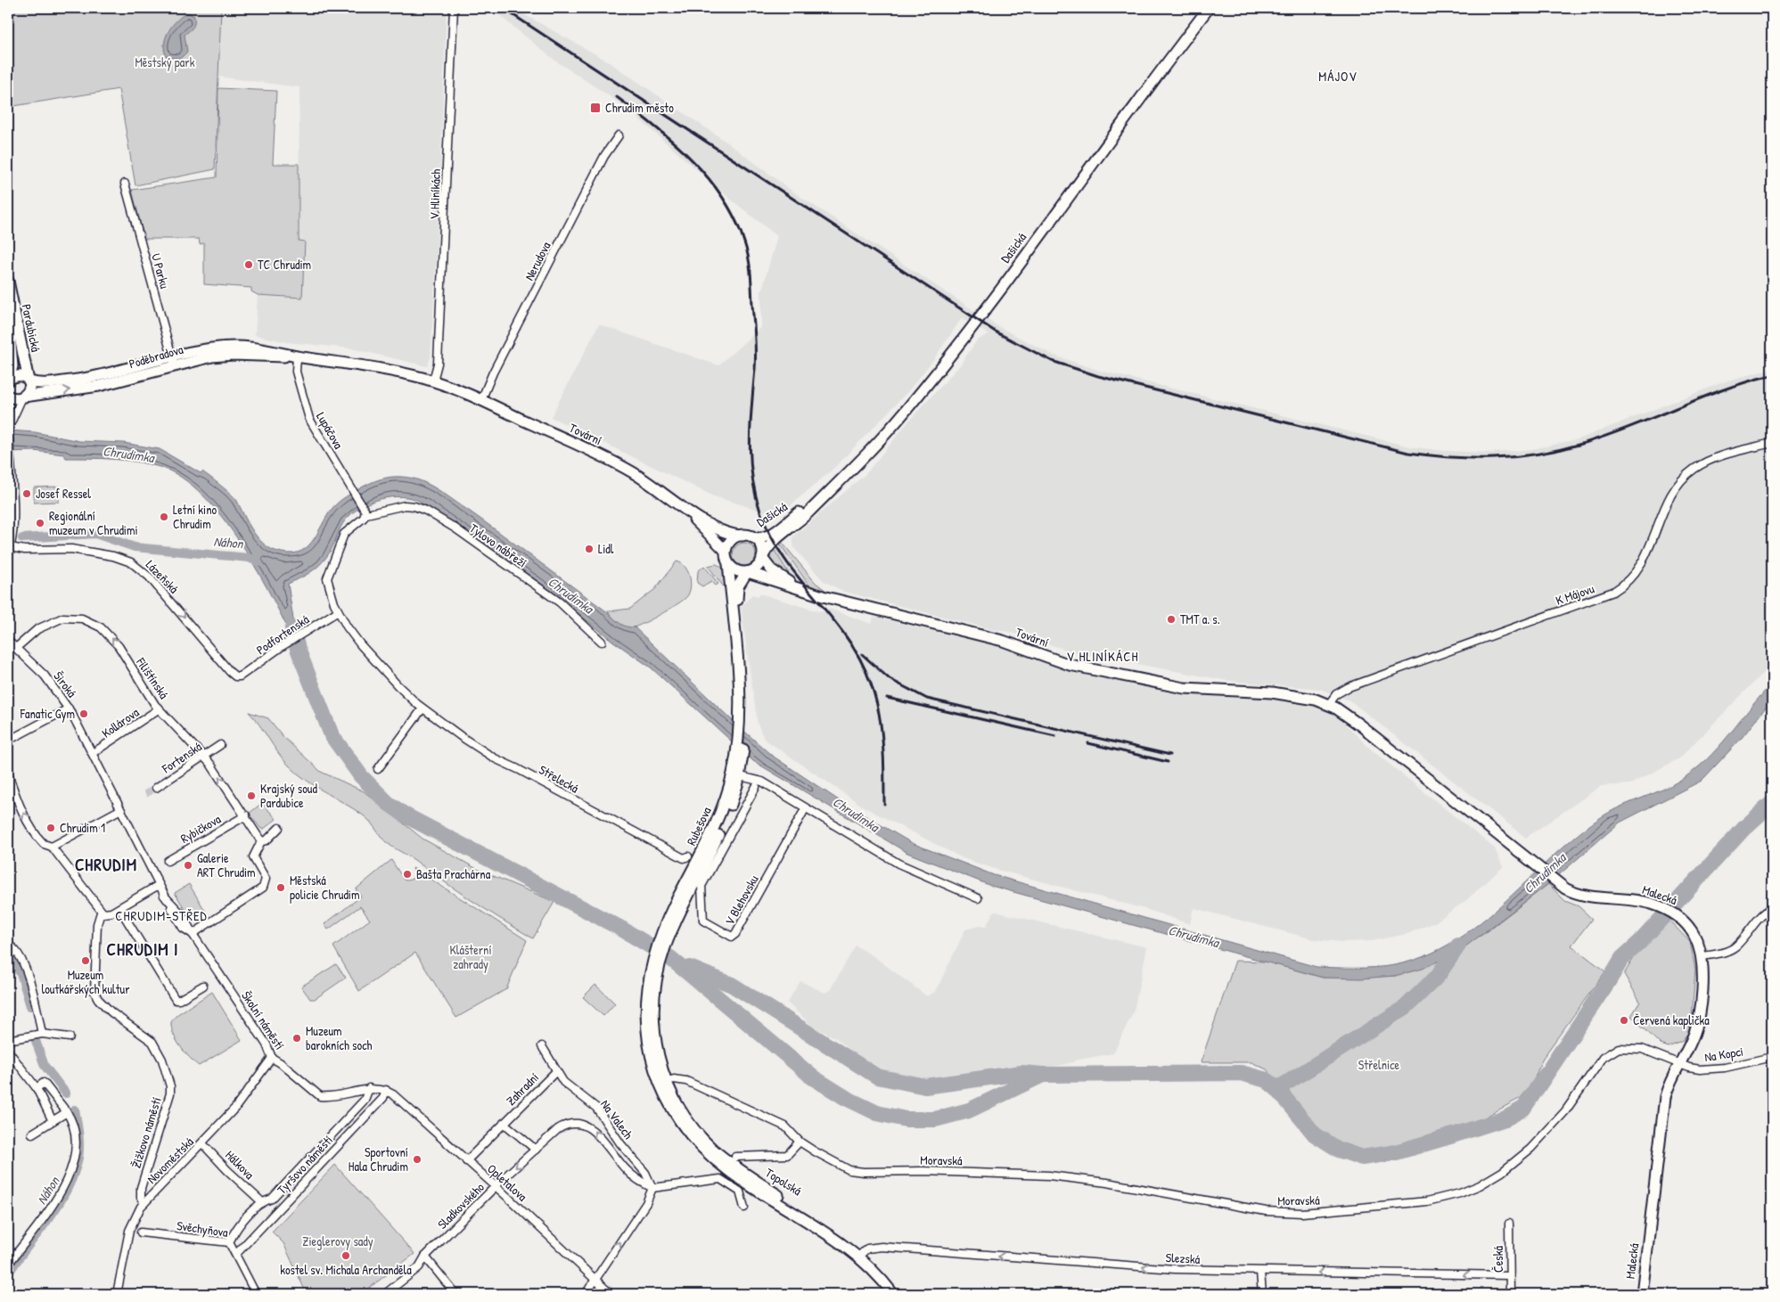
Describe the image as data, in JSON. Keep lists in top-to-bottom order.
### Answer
{
  "streets": {
    "street": [
      "V Hliníkách",
      "Dašická",
      "Nerudova",
      "U Parku",
      "Pardubická",
      "Poděbradova",
      "Lupáčova",
      "Tovární",
      "Tylovo nábřeží",
      "Lázeňská",
      "K Májovu",
      "Podfortenská",
      "Filištínská",
      "Široká",
      "Kollárova",
      "Fortenská",
      "Střelecká",
      "Rubešova",
      "Rybičkova",
      "Malecká",
      "V Blehovsku",
      "Školní náměstí",
      "Na Kopci",
      "Zahradní",
      "Na Valech",
      "Žižkovo náměstí",
      "Novoměstská",
      "Moravská",
      "Hálkova",
      "Tyršovo náměstí",
      "Topolská",
      "Opletalova",
      "Sladkovského",
      "Svěchyňova",
      "Slezská",
      "Česká"
    ]
  },
  "crossings": [
    ["V Hliníkách", "Poděbradova"],
    ["Dašická", "Tovární"],
    ["Dašická", "Rubešova"],
    ["Nerudova", "Poděbradova"],
    ["Nerudova", "Tovární"],
    ["U Parku", "Poděbradova"],
    ["Pardubická", "Poděbradova"],
    ["Poděbradova", "Lupáčova"],
    ["Poděbradova", "Tovární"],
    ["Lupáčova", "Tylovo nábřeží"],
    ["Tovární", "K Májovu"],
    ["Tovární", "Rubešova"],
    ["Tovární", "Malecká"],
    ["Tylovo nábřeží", "Střelecká"],
    ["Lázeňská", "Podfortenská"],
    ["K Májovu", "Malecká"],
    ["Podfortenská", "Střelecká"],
    ["Filištínská", "Široká"],
    ["Filištínská", "Kollárova"],
    ["Filištínská", "Fortenská"],
    ["Filištínská", "Rybičkova"],
    ["Široká", "Kollárova"],
    ["Široká", "Školní náměstí"],
    ["Rubešova", "Topolská"],
    ["Malecká", "Na Kopci"],
    ["Malecká", "Moravská"],
    ["Školní náměstí", "Novoměstská"],
    ["Školní náměstí", "Tyršovo náměstí"],
    ["Školní náměstí", "Opletalova"],
    ["Na Kopci", "Moravská"],
    ["Zahradní", "Na Valech"],
    ["Zahradní", "Opletalova"],
    ["Zahradní", "Sladkovského"],
    ["Na Valech", "Sladkovského"],
    ["Žižkovo náměstí", "Novoměstská"],
    ["Novoměstská", "Hálkova"],
    ["Hálkova", "Tyršovo náměstí"],
    ["Tyršovo náměstí", "Opletalova"],
    ["Tyršovo náměstí", "Svěchyňova"],
    ["Topolská", "Slezská"],
    ["Opletalova", "Sladkovského"],
    ["Slezská", "Česká"]
  ],
  "one_way": ["Lázeňská", "Filištínská", "Slezská"],
  "districts": [
    "MÁJOV",
    "V HLINÍKÁCH",
    "CHRUDIM",
    "CHRUDIM-STŘED",
    "CHRUDIM I"
  ],
  "water": ["Chrudimka", "Náhon"],
  "parks": [
    "Městský park",
    "Klášterní zahrady",
    "Střelnice",
    "Zieglerovy sady"
  ],
  "places": {
    "transit": ["Chrudim město"],
    "other": [
      "TC Chrudim",
      "Josef Ressel",
      "Letní kino Chrudim",
      "Regionální muzeum v Chrudimi",
      "Lidl",
      "TMT a. s.",
      "Fanatic Gym",
      "Krajský soud Pardubice",
      "Chrudim 1",
      "Galerie ART Chrudim",
      "Bašta Prachárna",
      "Městská policie Chrudim",
      "Muzeum loutkářských kultur",
      "Červená kaplička",
      "Muzeum barokních soch",
      "Sportovní Hala Chrudim",
      "kostel sv. Michala Archanděla"
    ]
  }
}
